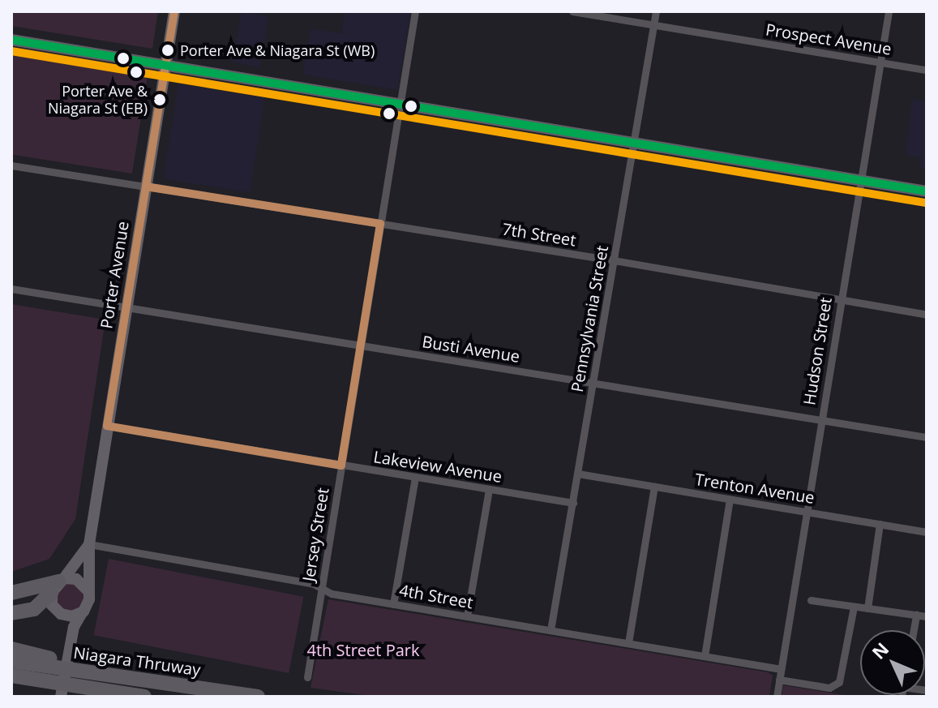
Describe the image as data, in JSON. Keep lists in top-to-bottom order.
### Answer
{
  "streets": {
    "highway": ["Niagara Thruway"],
    "street": [
      "Prospect Avenue",
      "7th Street",
      "Porter Avenue",
      "Pennsylvania Street",
      "Busti Avenue",
      "Hudson Street",
      "Lakeview Avenue",
      "Trenton Avenue",
      "Jersey Street",
      "4th Street"
    ]
  },
  "crossings": [
    ["Prospect Avenue", "Pennsylvania Street"],
    ["Prospect Avenue", "Hudson Street"],
    ["7th Street", "Porter Avenue"],
    ["7th Street", "Pennsylvania Street"],
    ["7th Street", "Hudson Street"],
    ["7th Street", "Jersey Street"],
    ["Porter Avenue", "Busti Avenue"],
    ["Porter Avenue", "Lakeview Avenue"],
    ["Porter Avenue", "4th Street"],
    ["Pennsylvania Street", "Busti Avenue"],
    ["Pennsylvania Street", "Lakeview Avenue"],
    ["Pennsylvania Street", "Trenton Avenue"],
    ["Pennsylvania Street", "4th Street"],
    ["Busti Avenue", "Hudson Street"],
    ["Busti Avenue", "Jersey Street"],
    ["Hudson Street", "Trenton Avenue"],
    ["Hudson Street", "4th Street"],
    ["Lakeview Avenue", "Jersey Street"],
    ["Jersey Street", "4th Street"]
  ],
  "parks": ["4th Street Park"],
  "places": ["Porter Ave & Niagara St (WB)", "Porter Ave & Niagara St (EB)"],
  "north": "top left"
}
